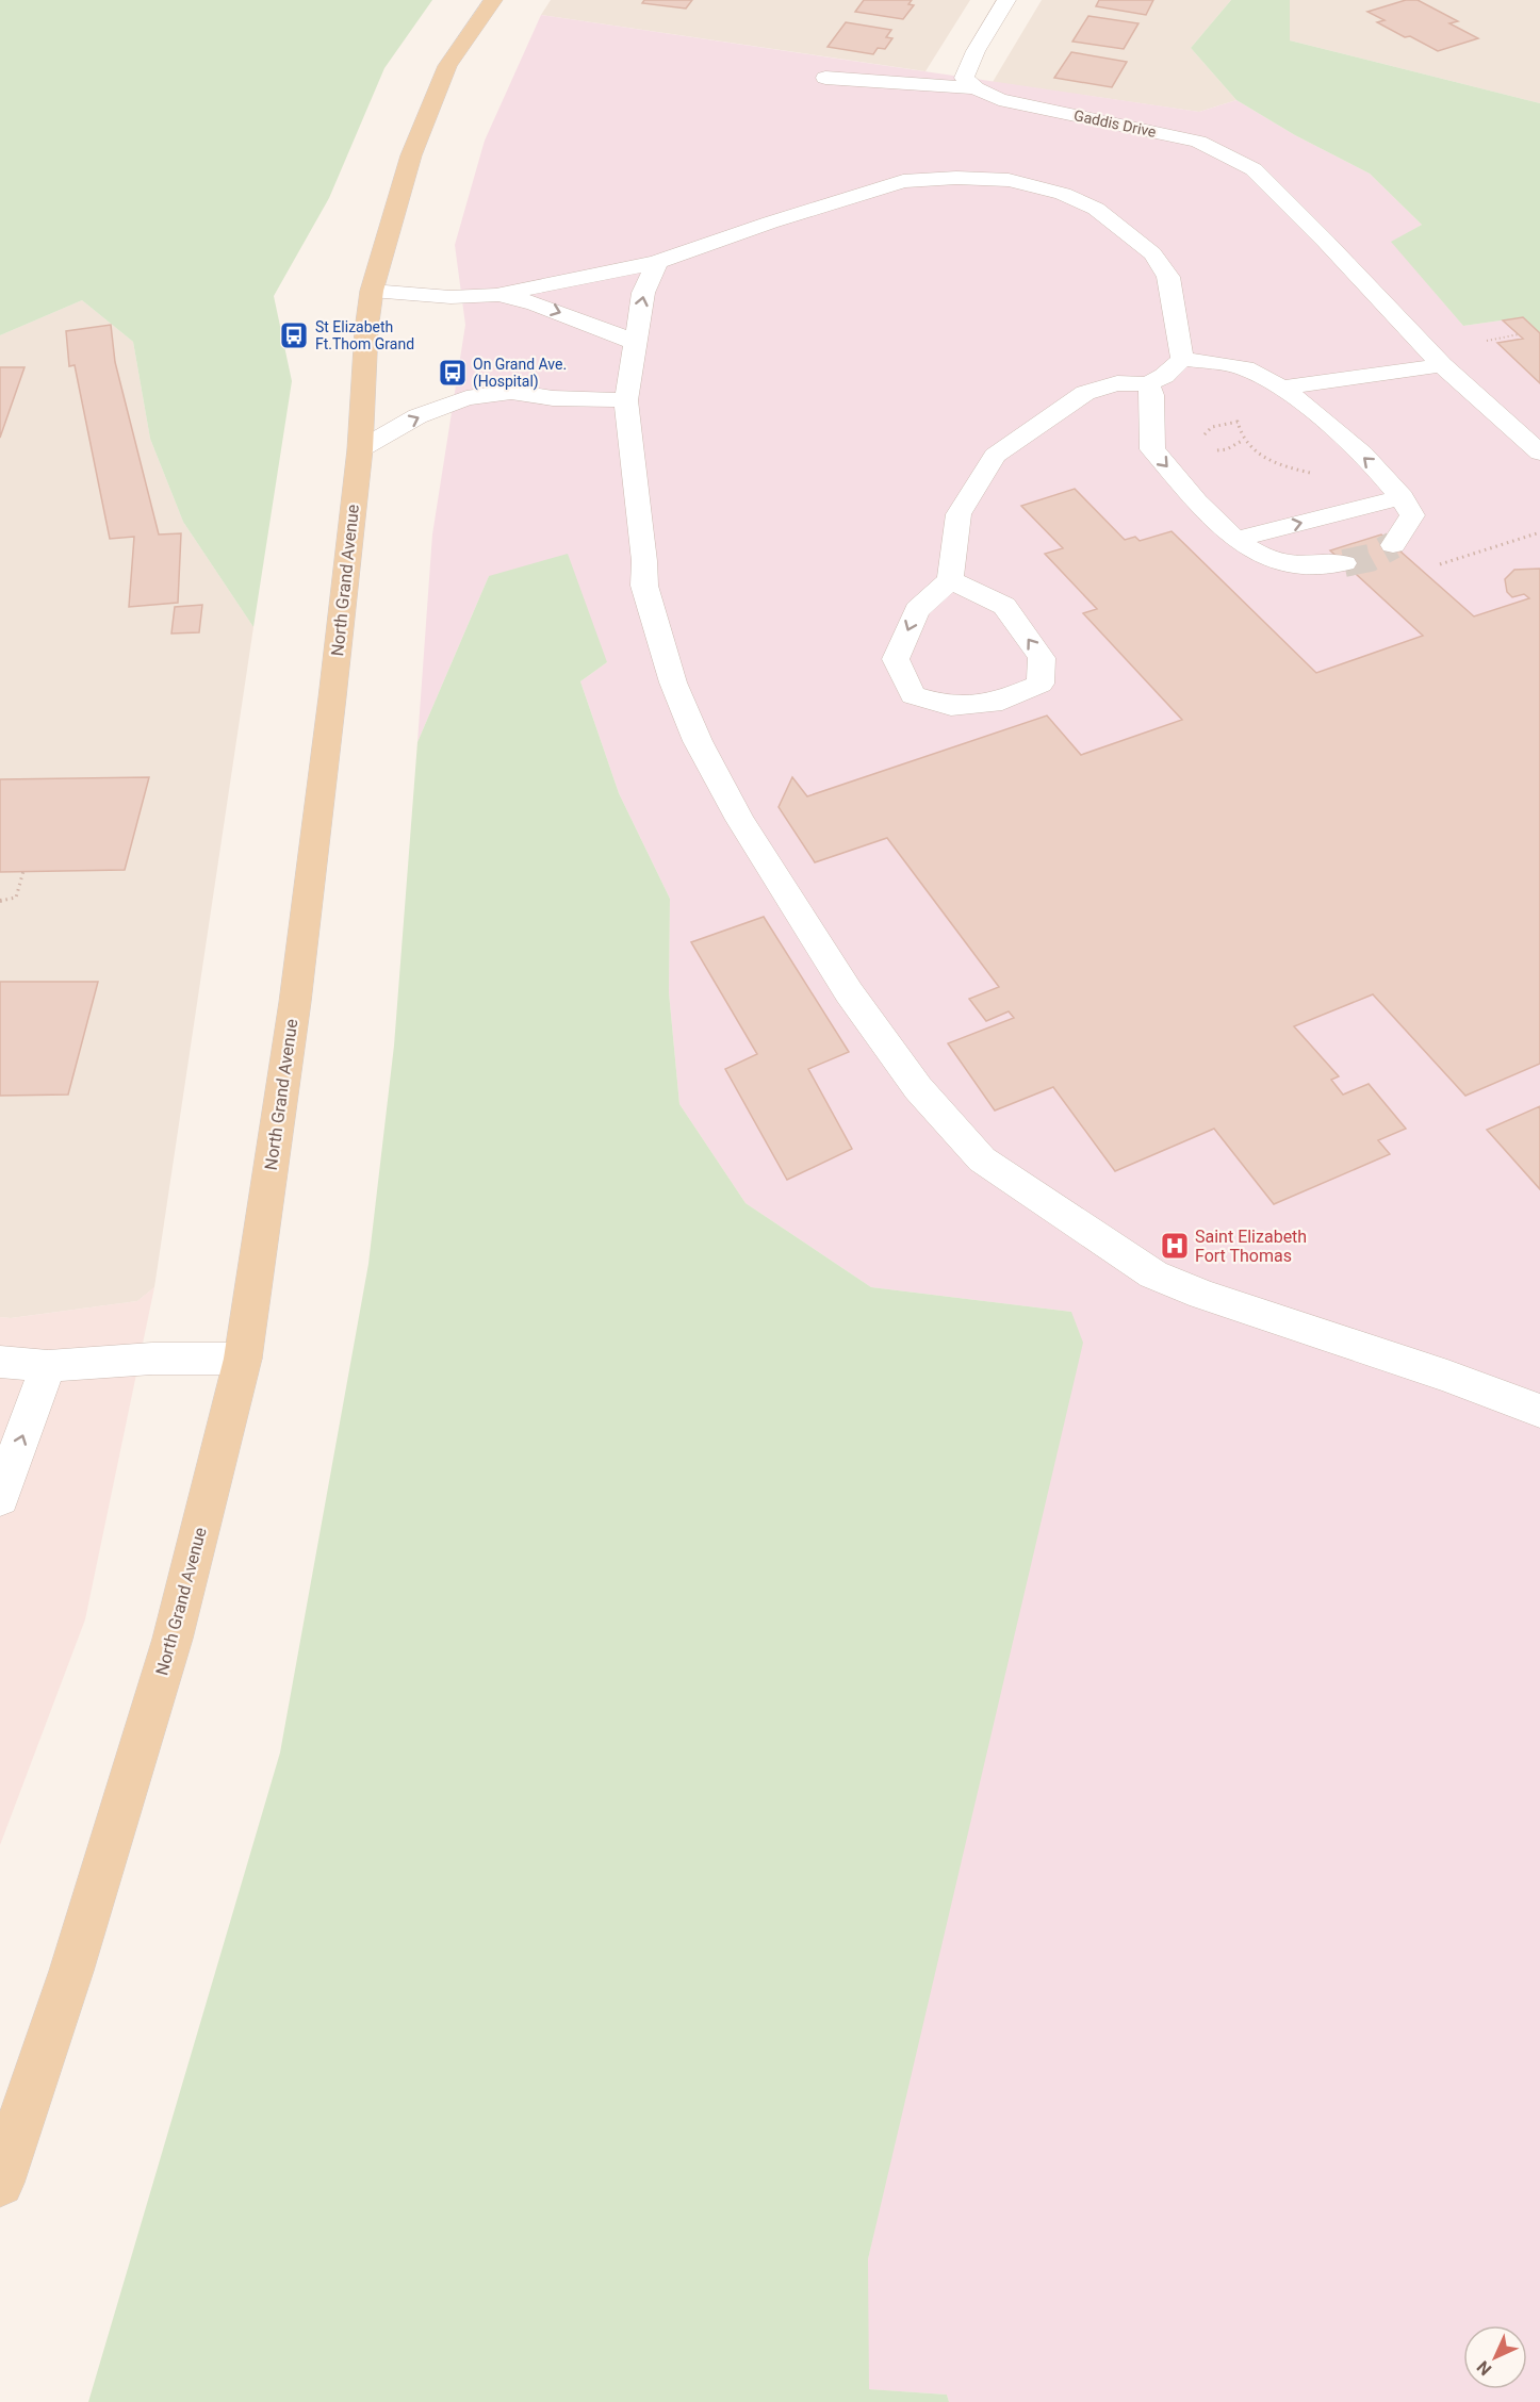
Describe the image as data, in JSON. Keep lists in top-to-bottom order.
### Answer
{
  "streets": {
    "main road": ["North Grand Avenue"],
    "street": ["Gaddis Drive"]
  },
  "places": {
    "bus stop": ["St Elizabeth Ft.Thom Grand", "On Grand Ave. (Hospital)"],
    "hospital": ["Saint Elizabeth Fort Thomas"]
  },
  "north": "bottom left"
}
